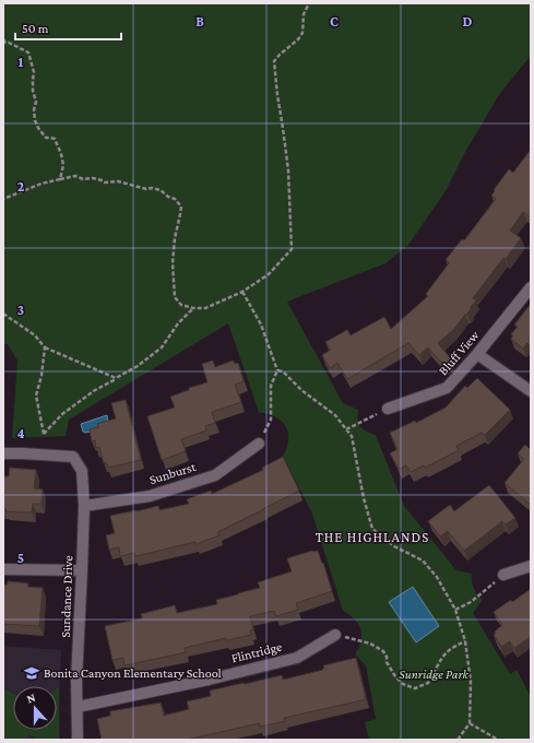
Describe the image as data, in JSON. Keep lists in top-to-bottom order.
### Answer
{
  "streets": {
    "street": [
      "Bluff View",
      "Sunburst",
      "Sundance Drive",
      "Flintridge"
    ]
  },
  "crossings": [
    ["Sunburst", "Sundance Drive"],
    ["Sundance Drive", "Flintridge"]
  ],
  "districts": ["THE HIGHLANDS"],
  "parks": ["Sunridge Park"],
  "places": {
    "school or university": ["Bonita Canyon Elementary School"]
  },
  "scale_bar": "50 m",
  "north": "top",
  "grid": {
    "columns": ["B", "C", "D"],
    "rows": [
      "1",
      "2",
      "3",
      "4",
      "5"
    ]
  }
}
